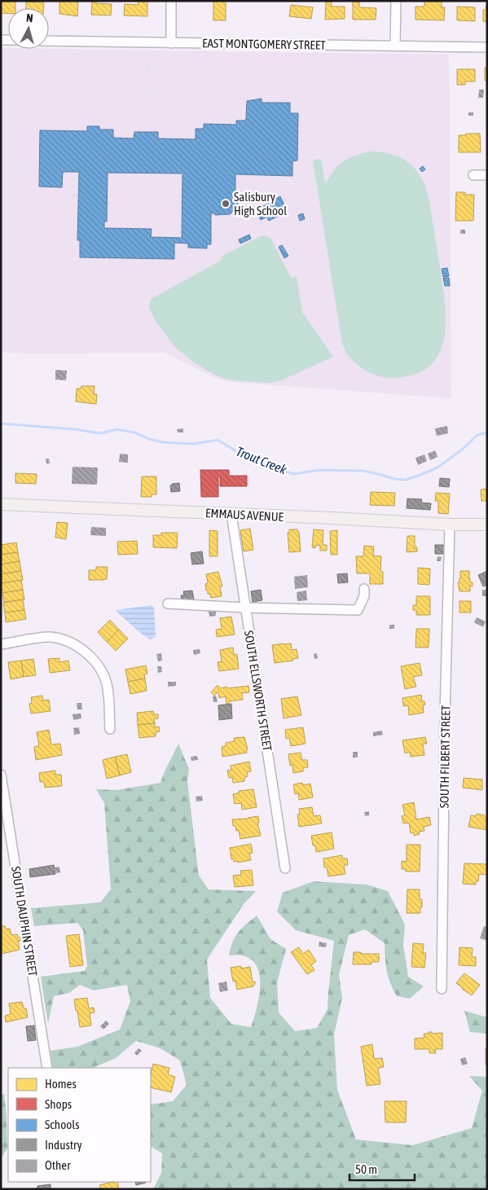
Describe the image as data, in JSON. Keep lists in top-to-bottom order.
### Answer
{
  "streets": {
    "main road": ["EMMAUS AVENUE"],
    "street": [
      "EAST MONTGOMERY STREET",
      "SOUTH ELLSWORTH STREET",
      "SOUTH FILBERT STREET",
      "SOUTH DAUPHIN STREET"
    ]
  },
  "crossings": [
    ["EMMAUS AVENUE", "SOUTH ELLSWORTH STREET"],
    ["EMMAUS AVENUE", "SOUTH FILBERT STREET"]
  ],
  "water": ["Trout Creek"],
  "places": ["Salisbury High School"],
  "legend": [
    "Homes",
    "Shops",
    "Schools",
    "Industry",
    "Other"
  ],
  "scale_bar": "50 m",
  "north": "top"
}
